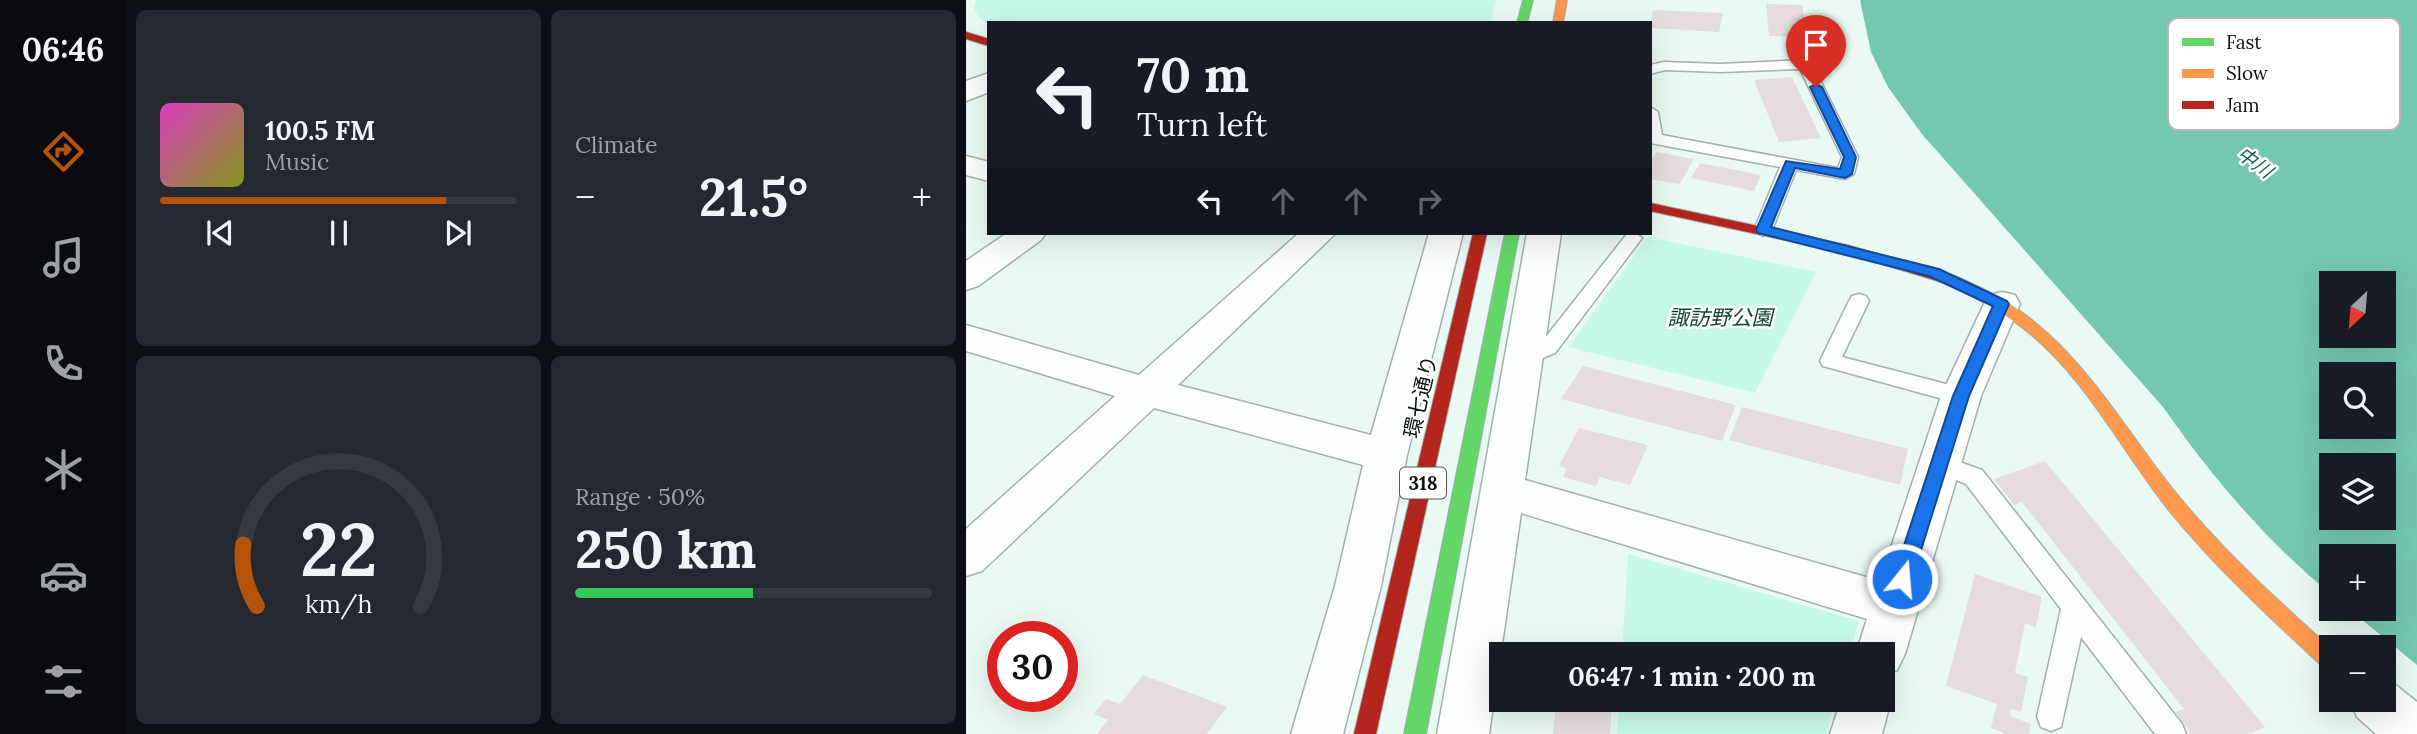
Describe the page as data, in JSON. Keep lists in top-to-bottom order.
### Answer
{
  "streets": {
    "main road": ["環七通り", "318"]
  },
  "water": ["中川"],
  "parks": ["諏訪野公園"],
  "legend": ["Fast", "Slow", "Jam"],
  "north": "bottom left",
  "page": {
    "tabs": "06:46",
    "tile": [
      "Climate",
      ["Range · 50%", "250 km"]
    ],
    "turn": ["70 m", "Turn left"],
    "song": ["100.5 FM", "Music"],
    "heat": ["−", "21.5°", "+"],
    "map_buttons": ["+", "−"],
    "limit": "30",
    "trip": "06:47 · 1 min · 200 m",
    "gauge": ["22", "km/h"]
  }
}
